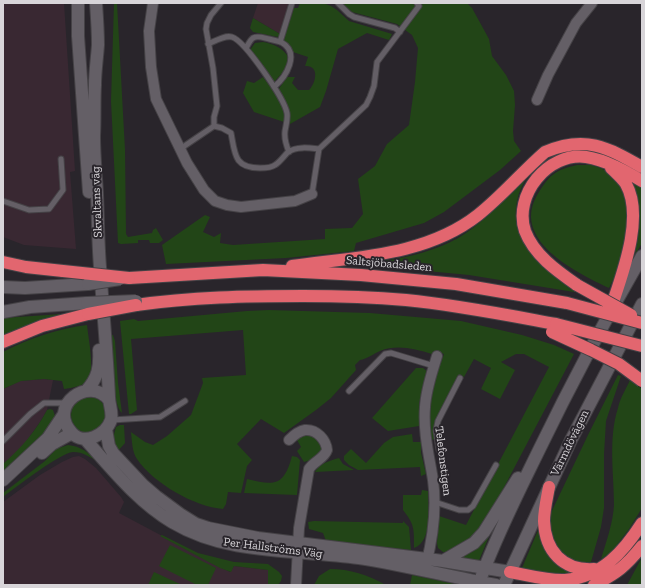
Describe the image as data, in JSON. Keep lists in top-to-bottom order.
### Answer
{
  "streets": {
    "highway": ["Saltsjöbadsleden"],
    "main road": ["Skvaltans väg", "Värmdövägen", "Per Hallströms Väg"],
    "street": ["Telefonstigen"]
  },
  "crossings": [
    ["Skvaltans väg", "Per Hallströms Väg"],
    ["Värmdövägen", "Per Hallströms Väg"],
    ["Telefonstigen", "Per Hallströms Väg"]
  ]
}
